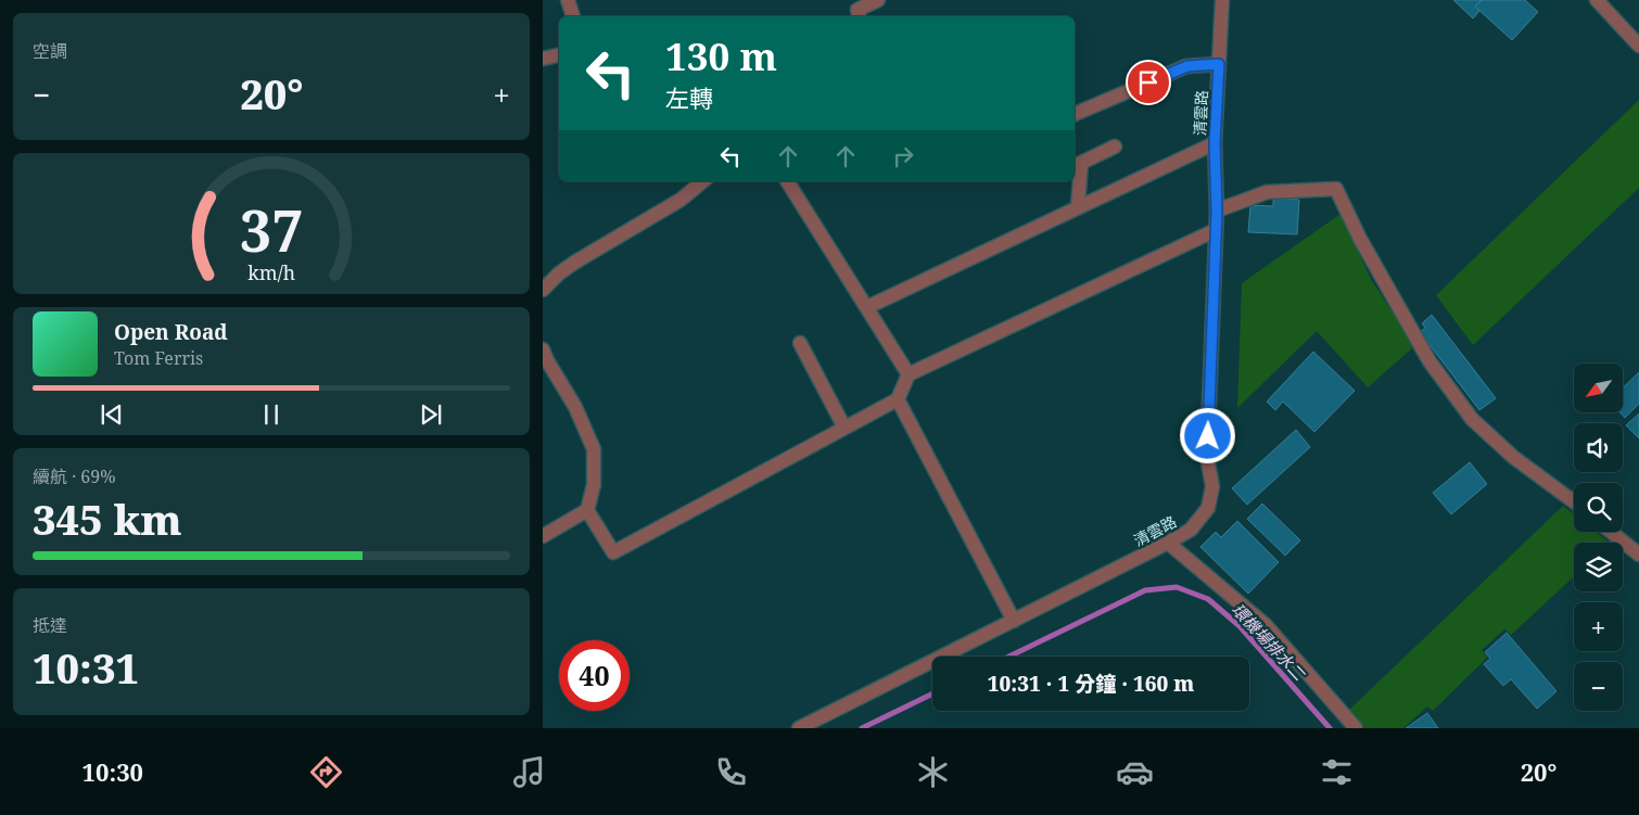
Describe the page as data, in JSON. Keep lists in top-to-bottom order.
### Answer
{
  "streets": {
    "street": ["清雲路"]
  },
  "water": ["環機場排水二"],
  "north": "bottom left",
  "page": {
    "tile": [
      "空調",
      ["續航 · 69%", "345 km"],
      ["抵達", "10:31"]
    ],
    "turn": ["130 m", "左轉"],
    "heat": ["−", "20°", "+"],
    "song": ["Open Road", "Tom Ferris"],
    "map_buttons": ["+", "−"],
    "limit": "40",
    "trip": "10:31 · 1 分鐘 · 160 m",
    "tabs": ["10:30", "20°"],
    "gauge": ["37", "km/h"]
  }
}
